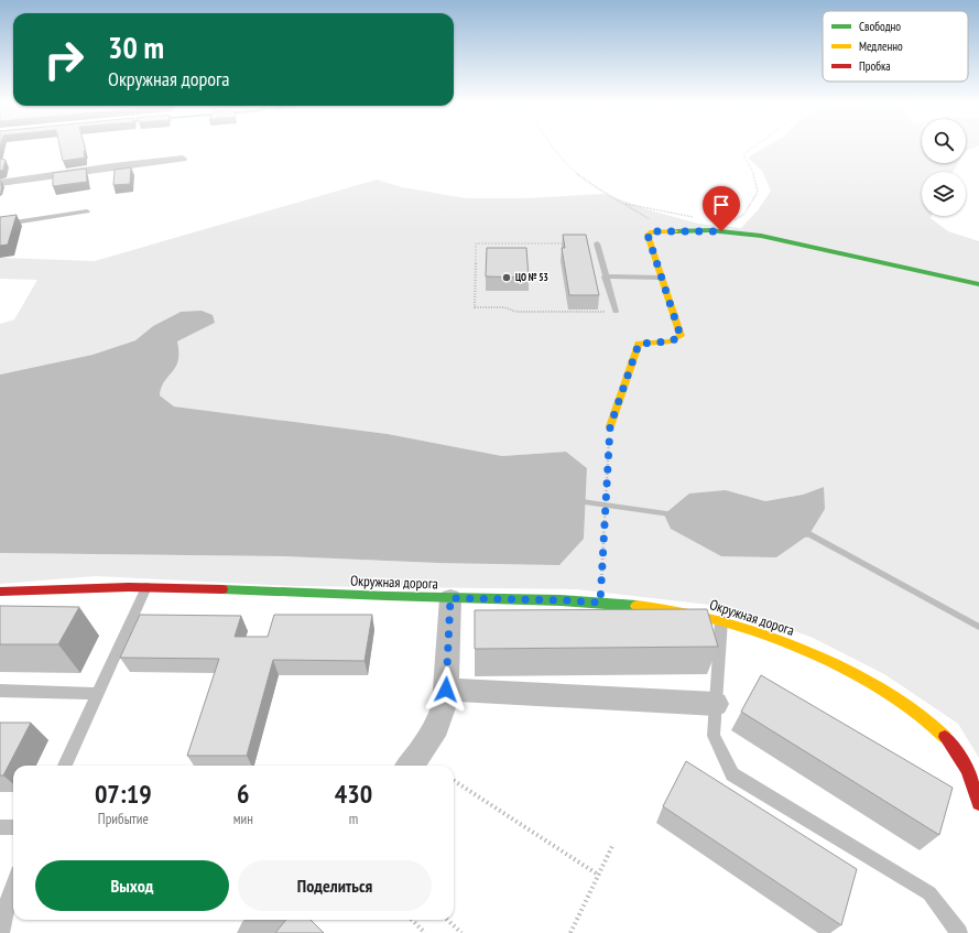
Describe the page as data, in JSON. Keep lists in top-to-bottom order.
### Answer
{
  "streets": {
    "street": ["Окружная дорога"]
  },
  "places": ["ЦО № 53"],
  "legend": ["Свободно", "Медленно", "Пробка"],
  "page": {
    "turn": ["30 m", "Окружная дорога"],
    "eta": [
      "07:19",
      "Прибытие",
      "6",
      "мин",
      "430",
      "m"
    ],
    "buttons": ["Выход", "Поделиться"]
  }
}
